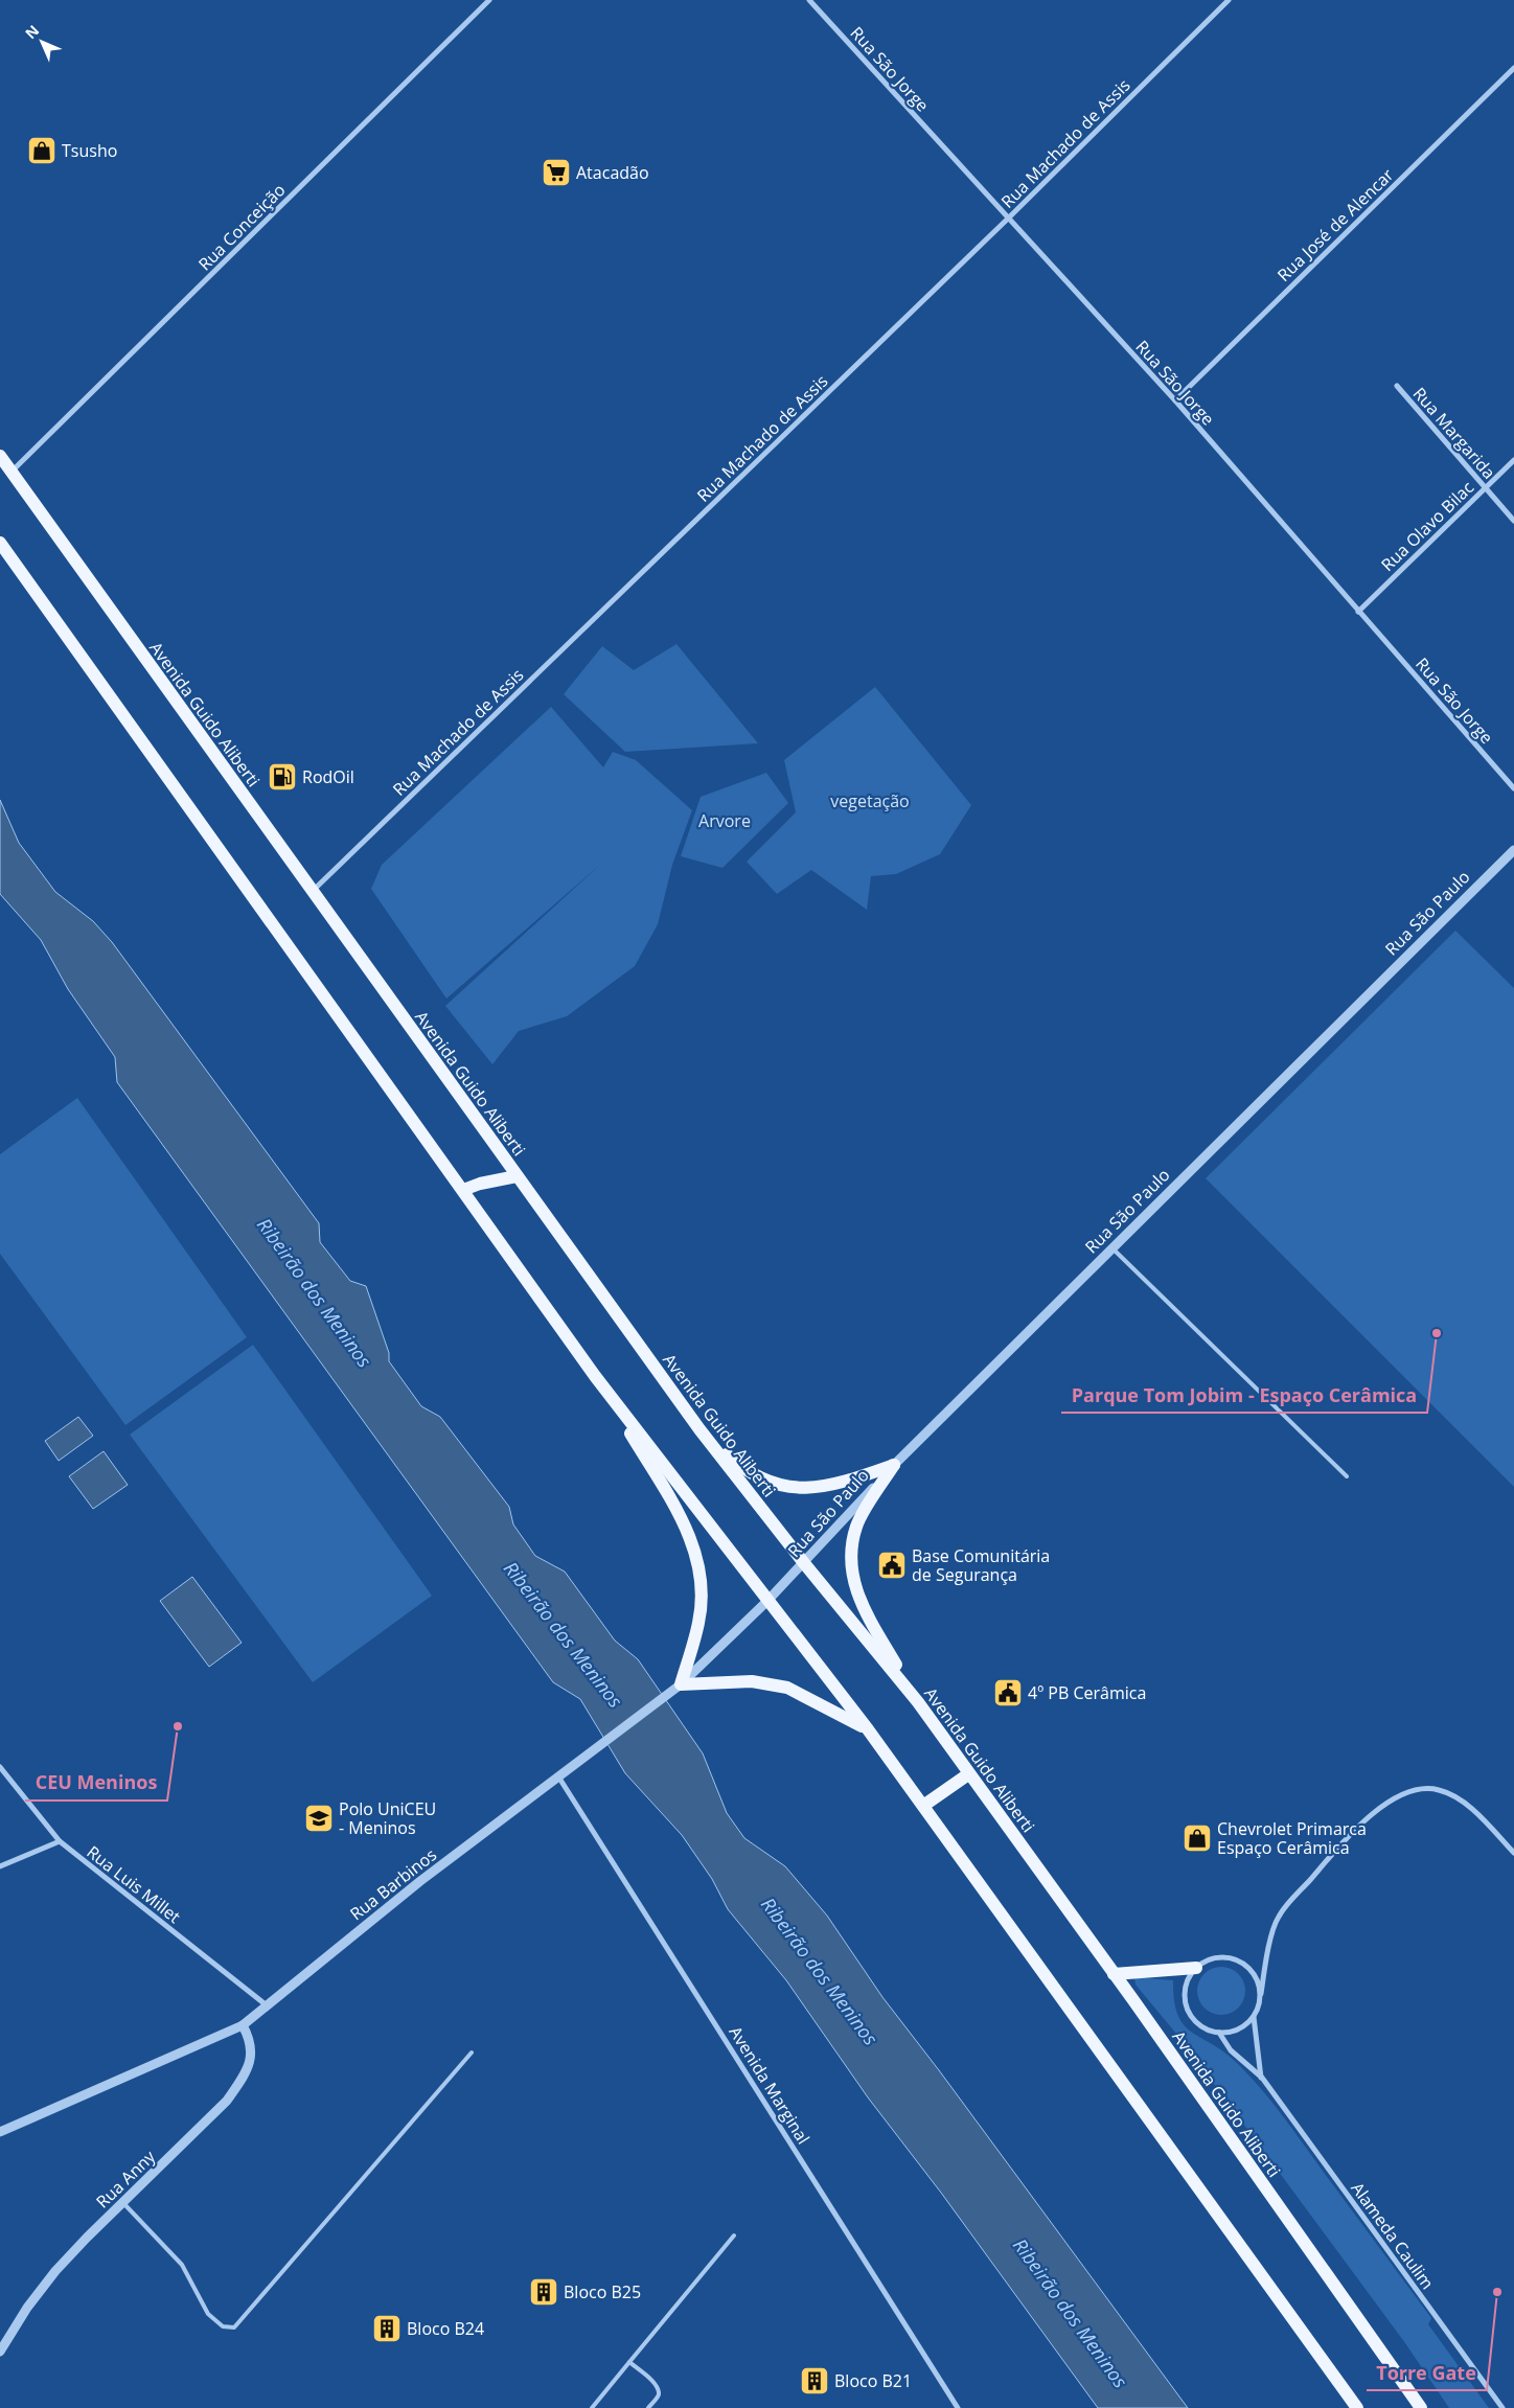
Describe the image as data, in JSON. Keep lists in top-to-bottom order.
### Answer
{
  "streets": {
    "main road": ["Avenida Guido Aliberti"],
    "street": [
      "Rua São Jorge",
      "Rua Machado de Assis",
      "Rua José de Alencar",
      "Rua Conceição",
      "Rua Margarida",
      "Rua Olavo Bilac",
      "Rua São Paulo",
      "Rua Luis Millet",
      "Rua Barbinos",
      "Avenida Marginal",
      "Rua Anny",
      "Alameda Caulim"
    ]
  },
  "crossings": [
    ["Rua São Jorge", "Rua Machado de Assis"],
    ["Rua São Jorge", "Rua José de Alencar"],
    ["Rua São Jorge", "Rua Olavo Bilac"],
    ["Rua Machado de Assis", "Avenida Guido Aliberti"],
    ["Rua Conceição", "Avenida Guido Aliberti"],
    ["Rua Margarida", "Rua Olavo Bilac"],
    ["Avenida Guido Aliberti", "Rua São Paulo"],
    ["Rua São Paulo", "Rua Barbinos"],
    ["Rua Luis Millet", "Rua Barbinos"],
    ["Rua Barbinos", "Avenida Marginal"],
    ["Rua Barbinos", "Rua Anny"]
  ],
  "water": ["Ribeirão dos Meninos"],
  "parks": ["vegetação", "Arvore"],
  "places": {
    "shop": ["Tsusho", "Chevrolet Primarca Espaço Cerâmica"],
    "supermarket": ["Atacadão"],
    "fuel station": ["RodOil"],
    "other": ["Parque Tom Jobim - Espaço Cerâmica", "CEU Meninos", "Torre Gate"],
    "public building": ["Base Comunitária de Segurança", "4º PB Cerâmica"],
    "school or university": ["Polo UniCEU - Meninos"],
    "building": ["Bloco B25", "Bloco B24", "Bloco B21"]
  },
  "north": "top left"
}
